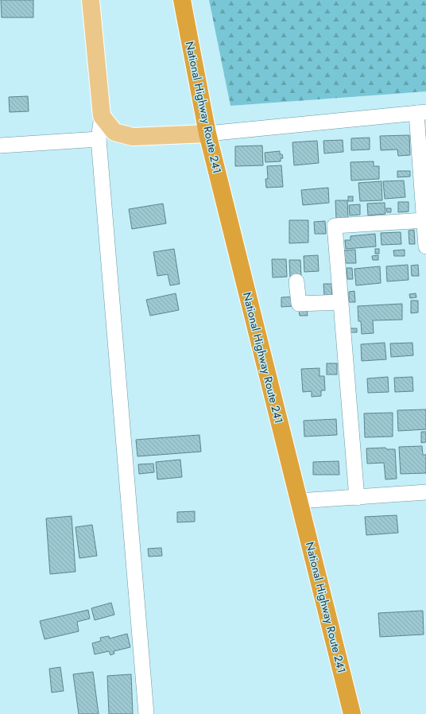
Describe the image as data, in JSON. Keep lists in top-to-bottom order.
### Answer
{
  "streets": {
    "highway": ["National Highway Route 241"]
  }
}
